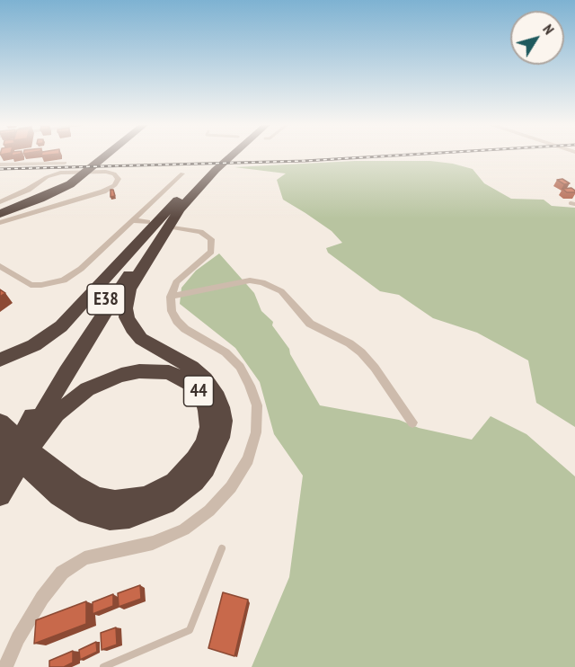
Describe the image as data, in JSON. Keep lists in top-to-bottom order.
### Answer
{
  "streets": {
    "highway": ["E38", "44"]
  },
  "crossings": [
    ["E38", "44"]
  ],
  "north": "top right"
}
